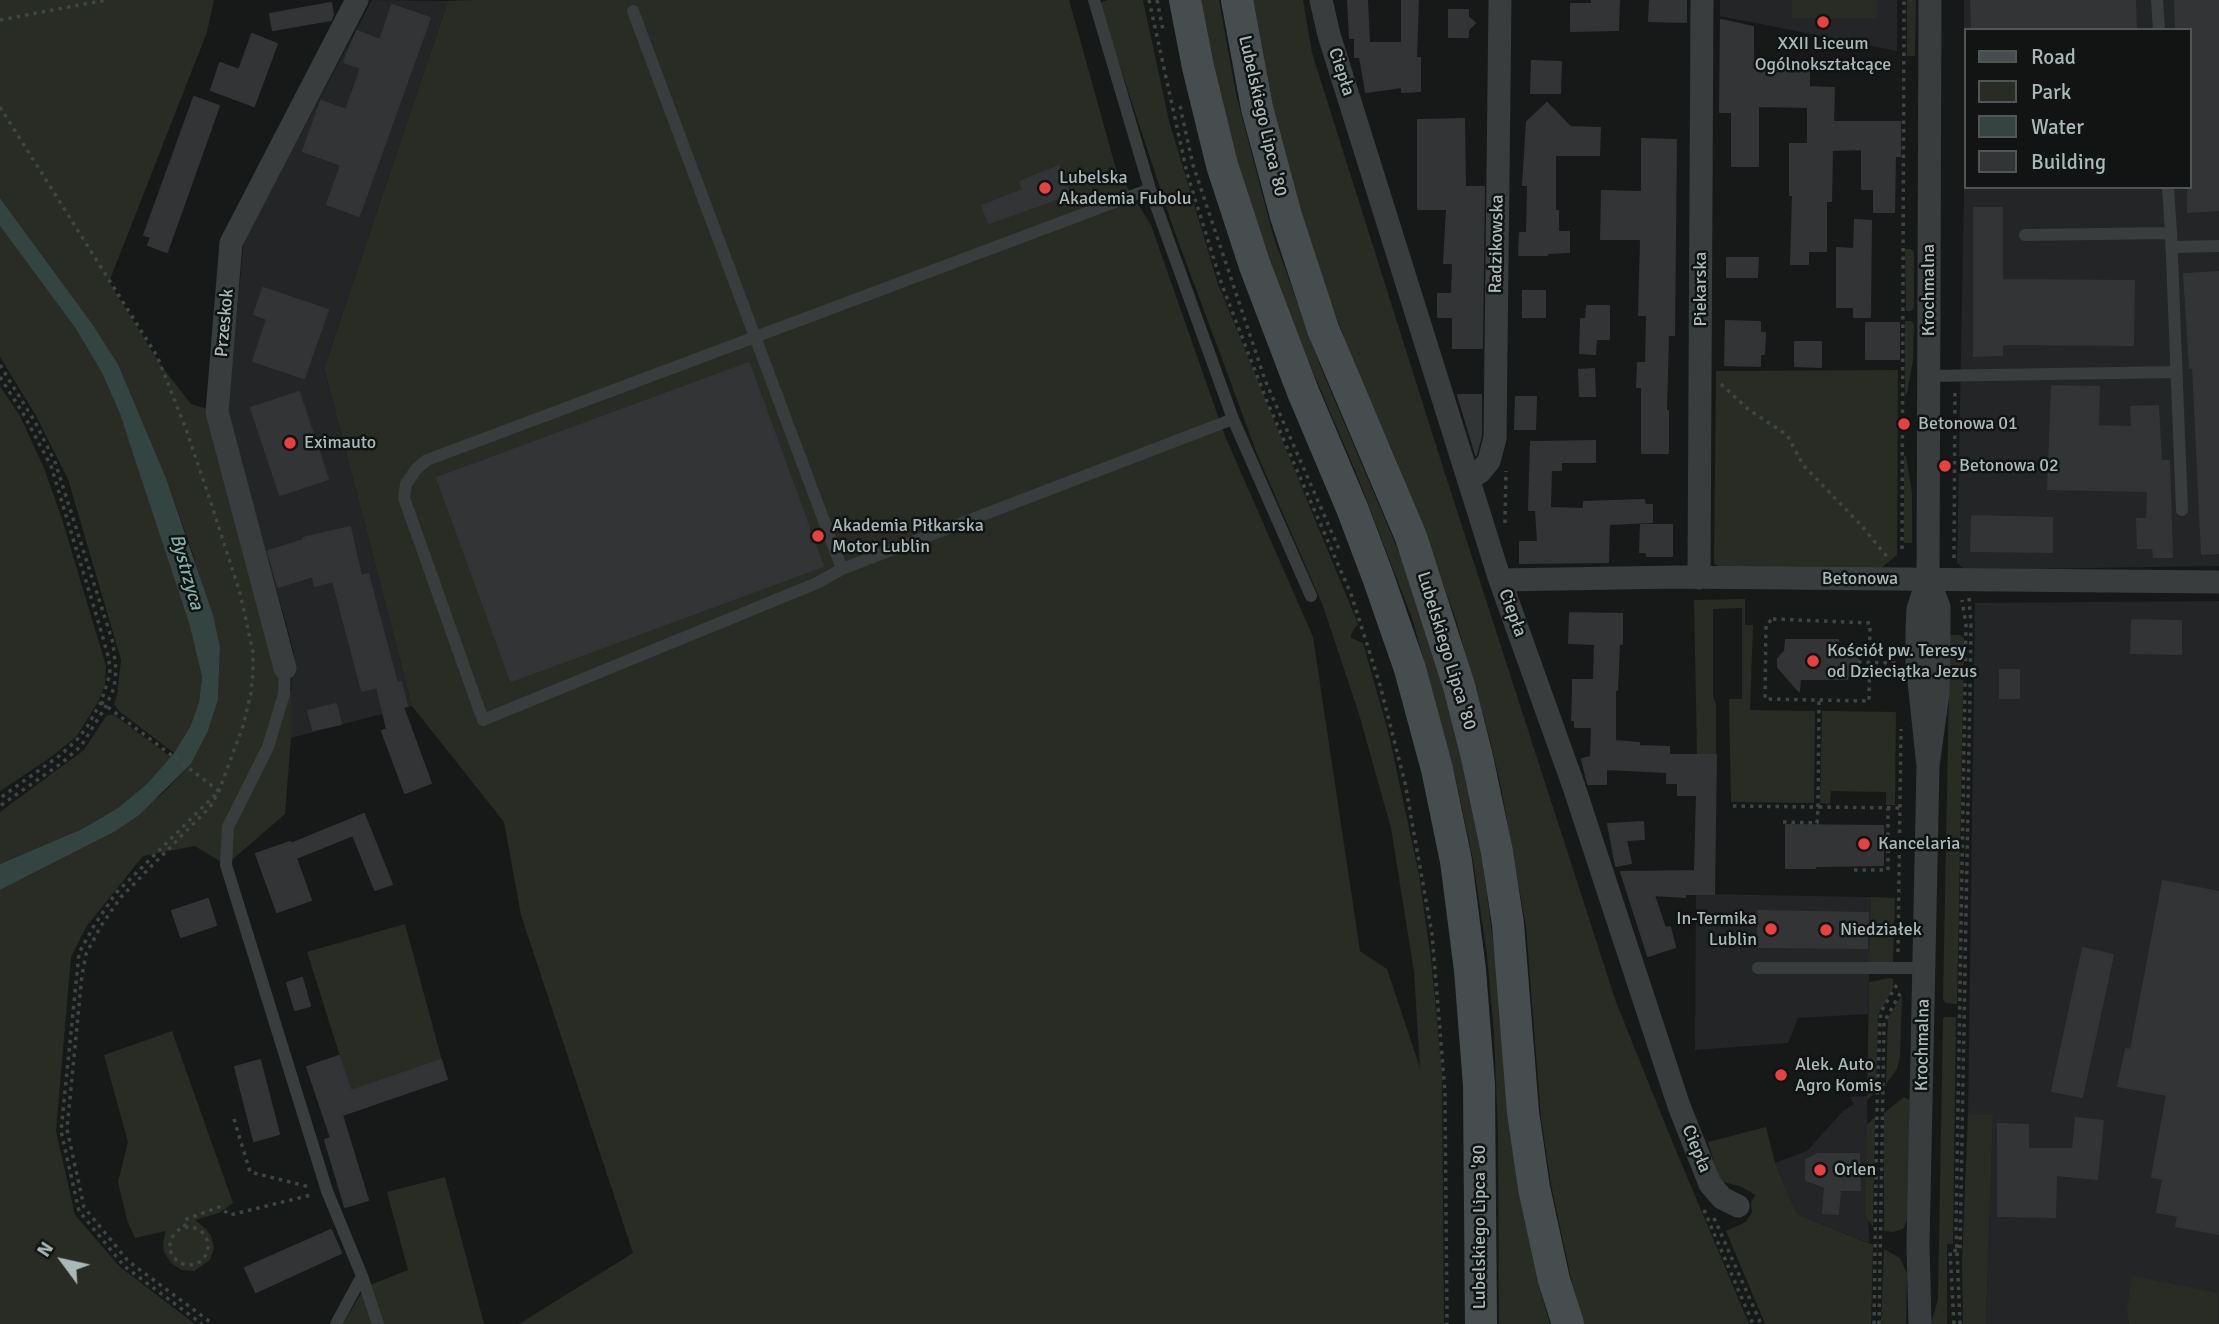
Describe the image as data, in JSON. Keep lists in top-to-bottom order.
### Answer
{
  "streets": {
    "main road": ["Lubelskiego Lipca '80"],
    "street": [
      "Ciepła",
      "Radzikowska",
      "Piekarska",
      "Krochmalna",
      "Przeskok",
      "Betonowa"
    ]
  },
  "crossings": [
    ["Ciepła", "Radzikowska"],
    ["Ciepła", "Betonowa"],
    ["Piekarska", "Betonowa"],
    ["Krochmalna", "Betonowa"]
  ],
  "water": ["Bystrzyca"],
  "places": [
    "XXII Liceum Ogólnokształcące",
    "Lubelska Akademia Fubolu",
    "Betonowa 01",
    "Eximauto",
    "Betonowa 02",
    "Akademia Piłkarska Motor Lublin",
    "Kościół pw. Teresy od Dzieciątka Jezus",
    "Kancelaria",
    "In-Termika Lublin",
    "Niedziałek",
    "Alek. Auto Agro Komis",
    "Orlen"
  ],
  "legend": [
    "Road",
    "Park",
    "Water",
    "Building"
  ],
  "north": "top left"
}
